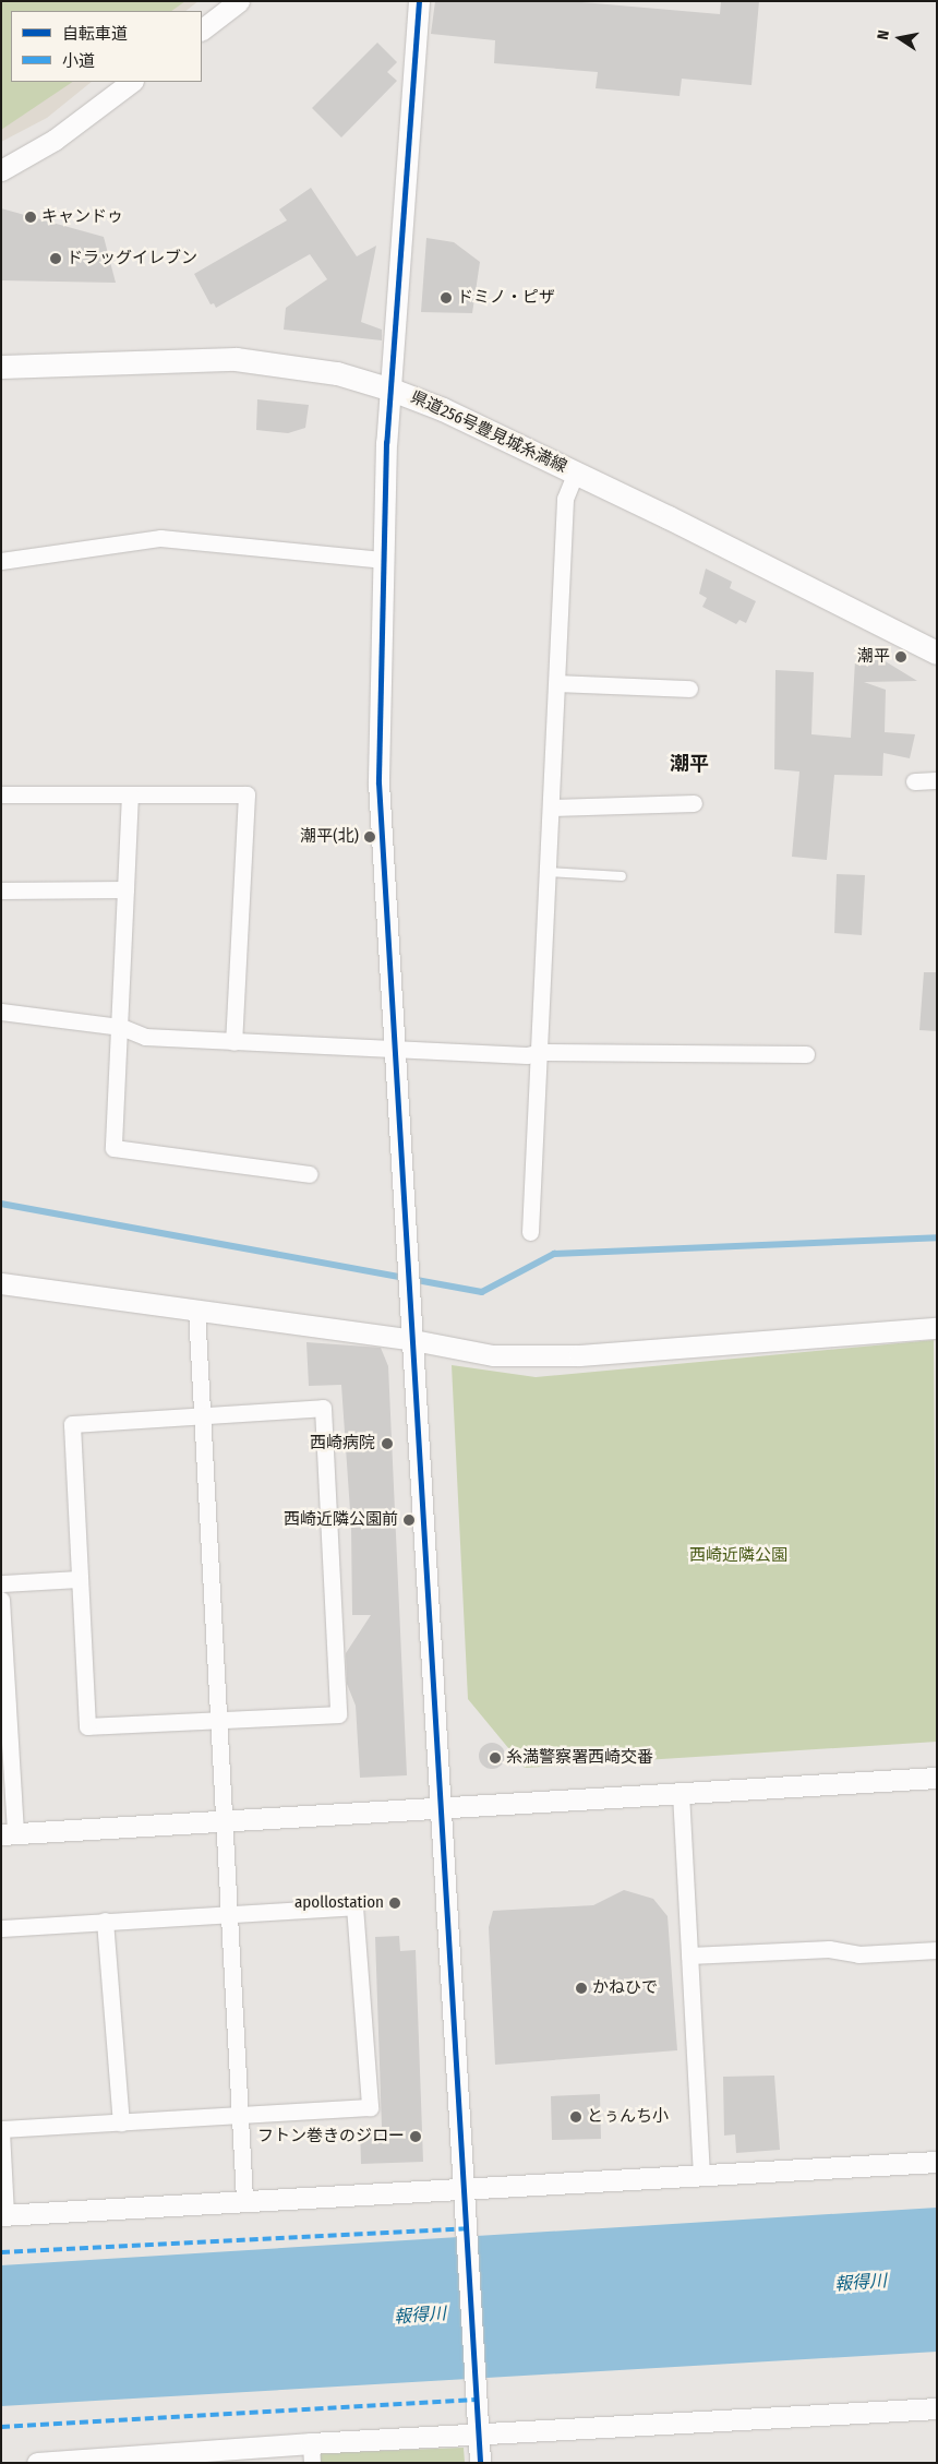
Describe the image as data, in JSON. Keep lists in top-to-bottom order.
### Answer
{
  "streets": {
    "main road": ["県道256号豊見城糸満線"]
  },
  "districts": ["潮平"],
  "water": ["報得川"],
  "parks": ["西崎近隣公園"],
  "places": [
    "キャンドゥ",
    "ドラッグイレブン",
    "ドミノ・ピザ",
    "潮平",
    "潮平(北)",
    "西崎病院",
    "西崎近隣公園前",
    "糸満警察署西崎交番",
    "apollostation",
    "かねひで",
    "とぅんち小",
    "フトン巻きのジロー"
  ],
  "legend": ["自転車道", "小道"],
  "north": "left"
}
